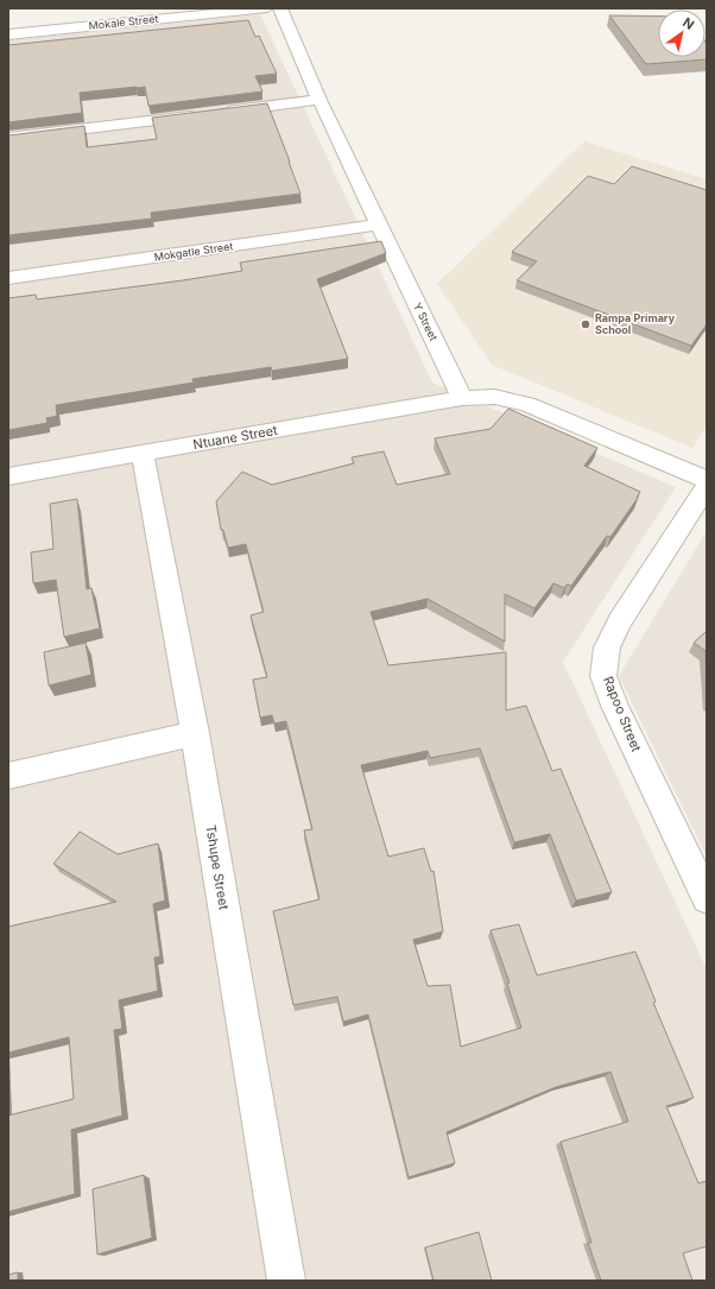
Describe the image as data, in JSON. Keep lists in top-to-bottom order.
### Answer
{
  "streets": {
    "street": [
      "Mokale Street",
      "Mokgatle Street",
      "Y Street",
      "Ntuane Street",
      "Rapoo Street",
      "Tshupe Street"
    ]
  },
  "crossings": [
    ["Mokgatle Street", "Y Street"],
    ["Y Street", "Ntuane Street"],
    ["Ntuane Street", "Tshupe Street"]
  ],
  "places": ["Rampa Primary School"],
  "north": "top right"
}
